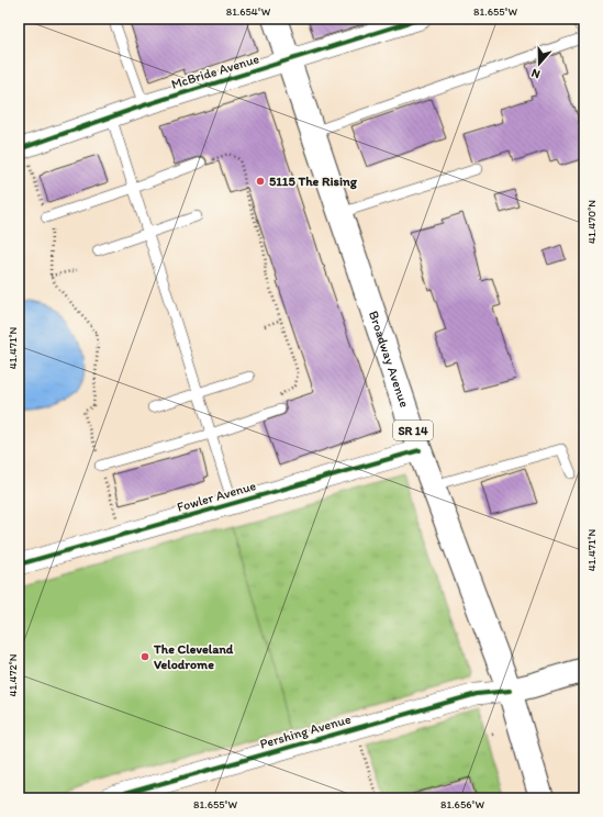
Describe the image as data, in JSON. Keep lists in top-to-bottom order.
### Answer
{
  "streets": {
    "main road": ["Broadway Avenue", "SR 14", "Pershing Avenue"],
    "street": ["McBride Avenue", "Fowler Avenue"]
  },
  "crossings": [
    ["McBride Avenue", "Broadway Avenue"],
    ["Broadway Avenue", "Fowler Avenue"],
    ["Broadway Avenue", "Pershing Avenue"]
  ],
  "places": ["5115 The Rising", "The Cleveland Velodrome"],
  "north": "bottom",
  "coordinates": [
    "81.654°W",
    "81.655°W",
    "41.470°N",
    "41.471°N",
    "41.472°N",
    "81.656°W"
  ]
}
